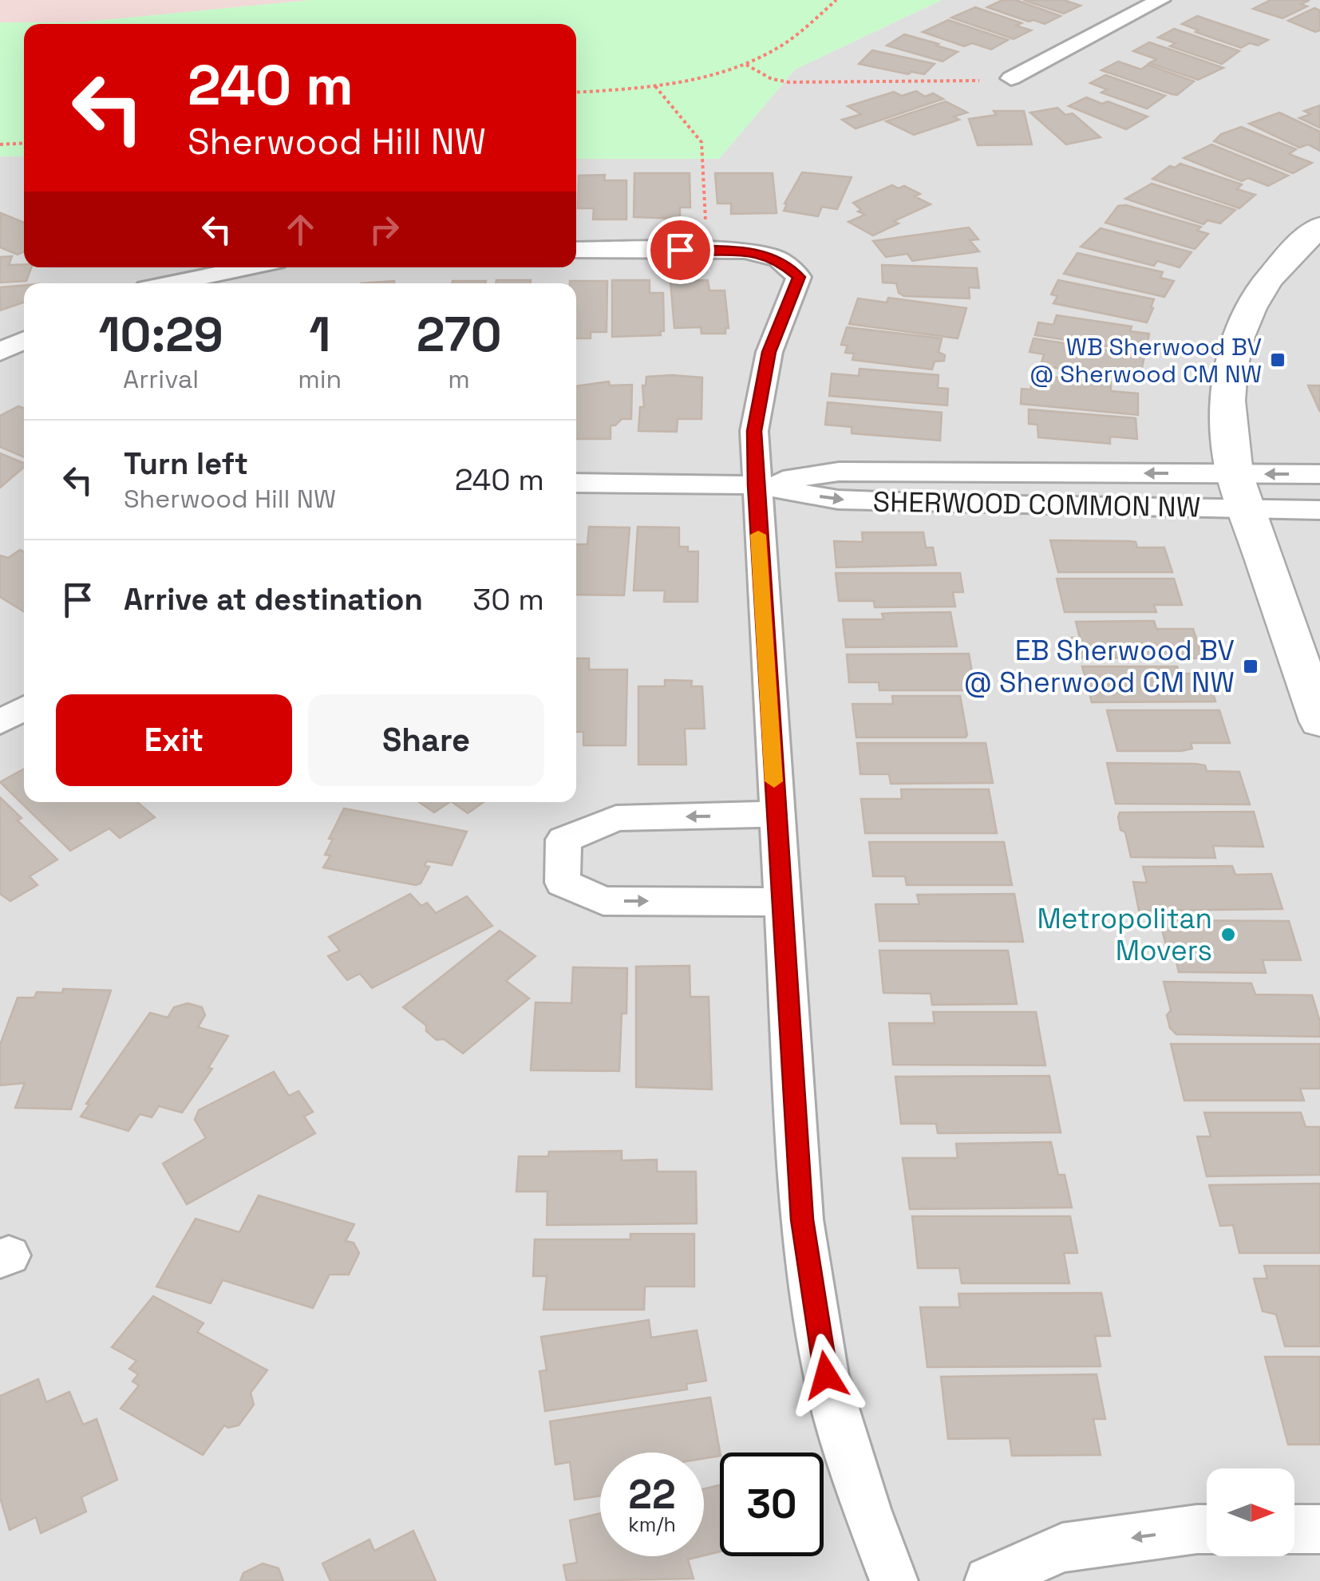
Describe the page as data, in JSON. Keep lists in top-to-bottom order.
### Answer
{
  "streets": {
    "street": ["SHERWOOD COMMON NW"]
  },
  "places": {
    "transit": ["WB Sherwood BV @ Sherwood CM NW", "EB Sherwood BV @ Sherwood CM NW"],
    "other": ["Metropolitan Movers"]
  },
  "north": "right",
  "page": {
    "turn": ["240 m", "Sherwood Hill NW"],
    "eta": [
      "10:29",
      "Arrival",
      "1",
      "min",
      "270",
      "m"
    ],
    "list": [
      {
        "name": "Turn left",
        "note": "Sherwood Hill NW",
        "value": "240 m"
      },
      {
        "name": "Arrive at destination",
        "value": "30 m"
      }
    ],
    "buttons": ["Exit", "Share"],
    "speed": "22 km/h",
    "limit": "30"
  }
}
